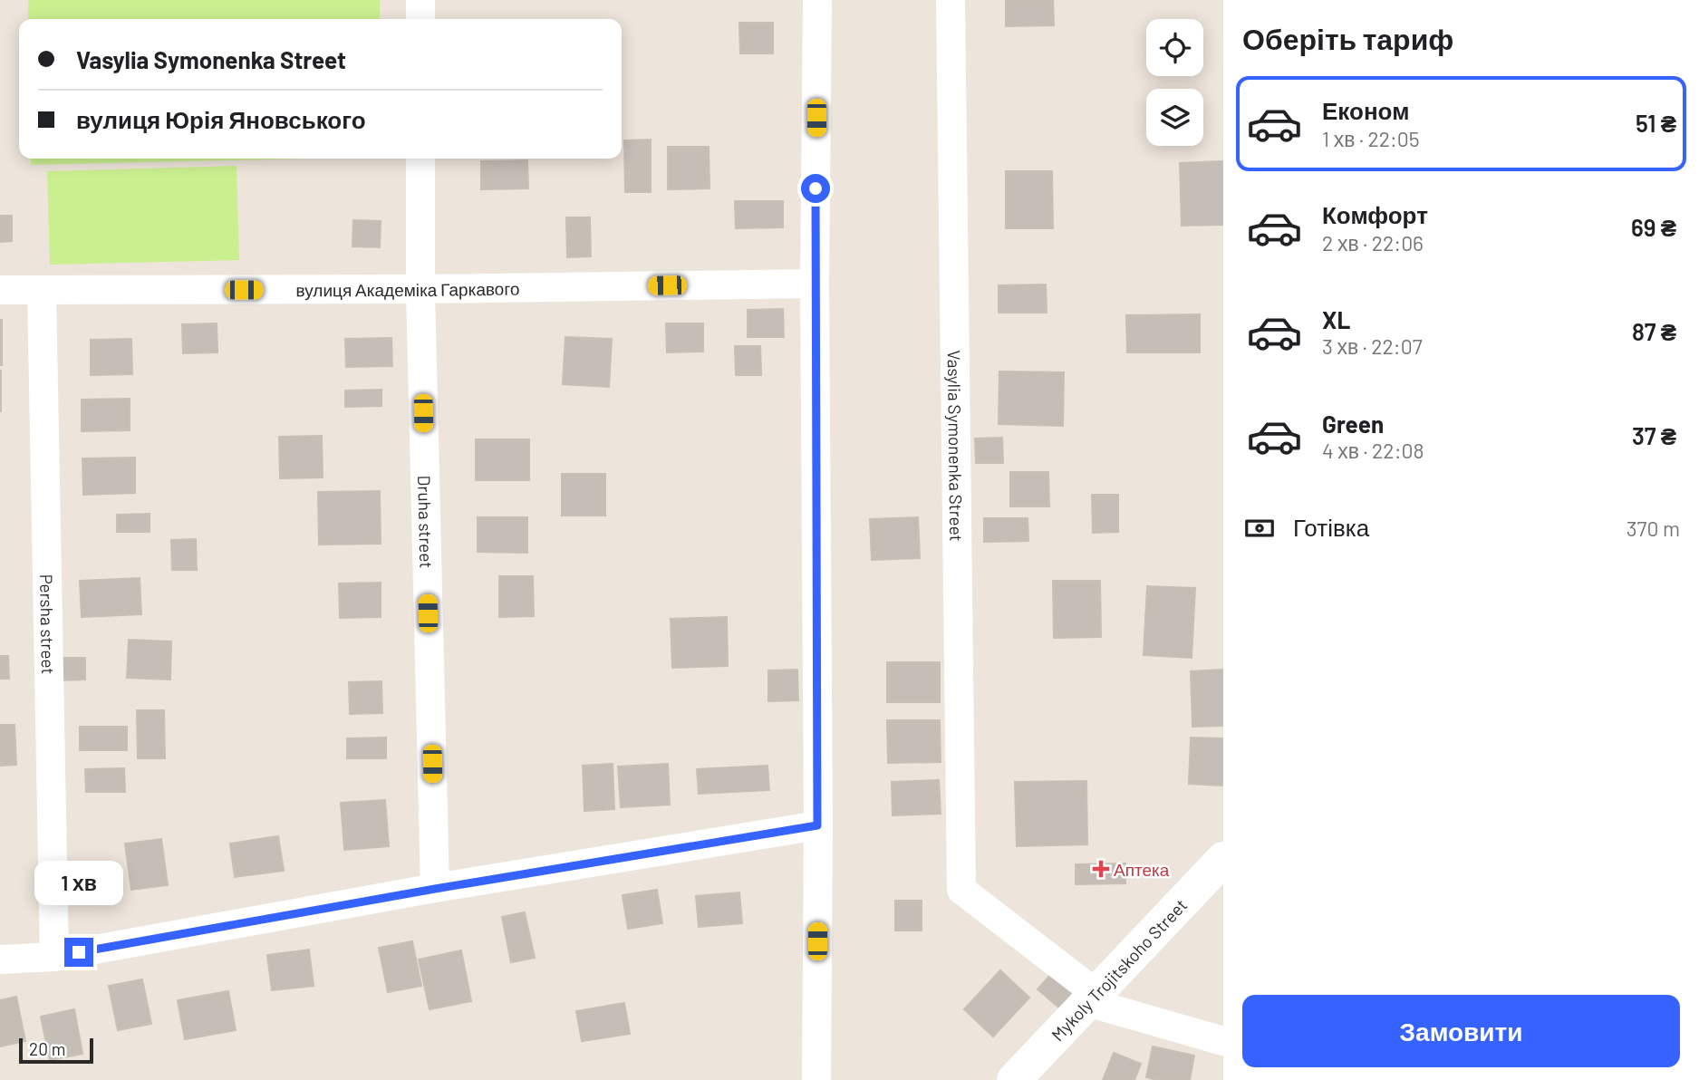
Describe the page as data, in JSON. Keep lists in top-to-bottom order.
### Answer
{
  "streets": {
    "street": [
      "вулиця Академіка Гаркавого",
      "Vasylia Symonenka Street",
      "Druha street",
      "Persha street",
      "Mykoly Trojitskoho Street"
    ]
  },
  "crossings": [
    ["вулиця Академіка Гаркавого", "Druha street"],
    ["вулиця Академіка Гаркавого", "Persha street"],
    ["Vasylia Symonenka Street", "Mykoly Trojitskoho Street"]
  ],
  "places": {
    "health": ["Аптека"]
  },
  "scale_bar": "20 m",
  "page": {
    "heading": "Оберіть тариф",
    "banner": ["Vasylia Symonenka Street", "вулиця Юрія Яновського"],
    "list": [
      {
        "name": "Економ",
        "note": "1 хв · 22:05",
        "value": "51 ₴"
      },
      {
        "name": "Комфорт",
        "note": "2 хв · 22:06",
        "value": "69 ₴"
      },
      {
        "name": "XL",
        "note": "3 хв · 22:07",
        "value": "87 ₴"
      },
      {
        "name": "Green",
        "note": "4 хв · 22:08",
        "value": "37 ₴"
      }
    ],
    "pay": ["Готівка", "370 m"],
    "bubble": "1 хв",
    "buttons": "Замовити",
    "scale": "20 m"
  }
}
